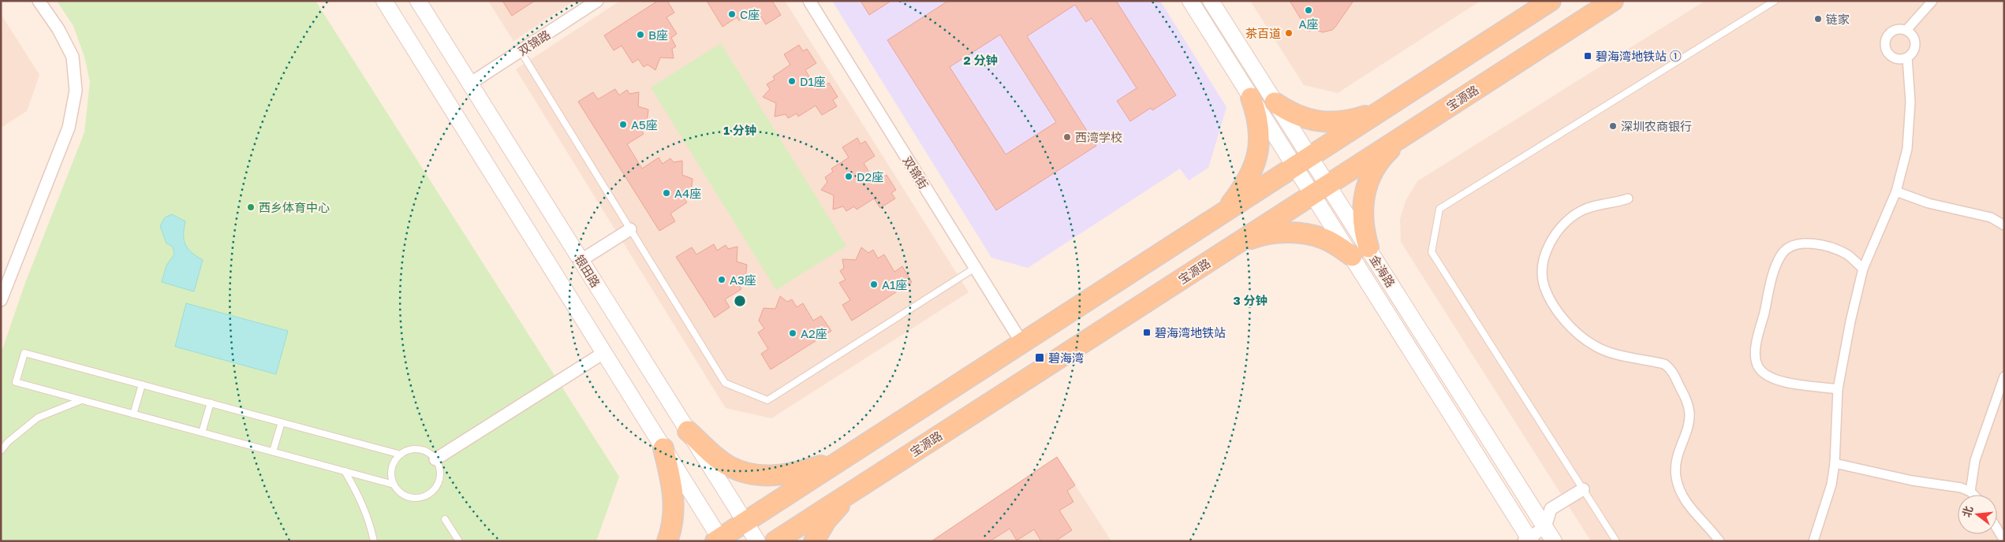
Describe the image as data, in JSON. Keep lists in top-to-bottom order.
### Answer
{
  "streets": {
    "main road": ["宝源路"],
    "street": [
      "双锦路",
      "双锦街",
      "银田路",
      "金海路"
    ]
  },
  "crossings": [
    ["双锦路", "银田路"],
    ["宝源路", "金海路"]
  ],
  "places": {
    "other": [
      "A座",
      "C座",
      "链家",
      "茶百道",
      "B座",
      "D1座",
      "A5座",
      "深圳农商银行",
      "西湾学校",
      "D2座",
      "A4座",
      "西乡体育中心",
      "A3座",
      "A1座",
      "A2座"
    ],
    "transit": ["碧海湾地铁站 ①", "碧海湾地铁站", "碧海湾"]
  },
  "north": "left",
  "rings": ["2 分钟", "1 分钟", "3 分钟"]
}
